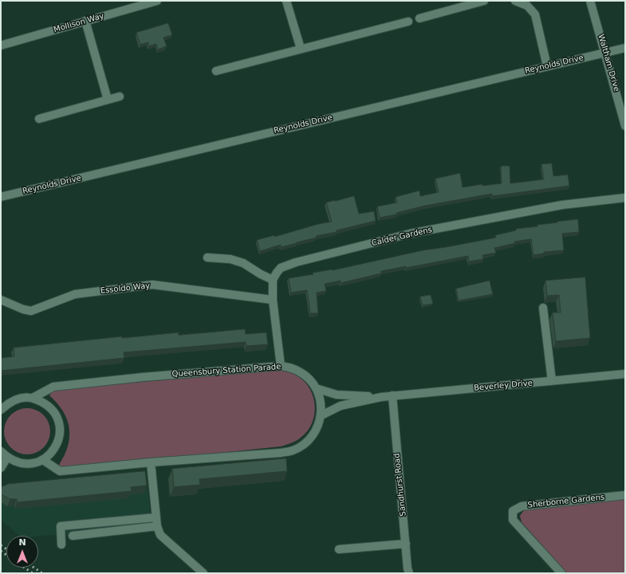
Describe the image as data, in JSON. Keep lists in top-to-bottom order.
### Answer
{
  "streets": {
    "street": [
      "Mollison Way",
      "Waltham Drive",
      "Reynolds Drive",
      "Calder Gardens",
      "Essoldo Way",
      "Queensbury Station Parade",
      "Beverley Drive",
      "Sandhurst Road",
      "Sherborne Gardens"
    ]
  },
  "crossings": [
    ["Waltham Drive", "Reynolds Drive"],
    ["Queensbury Station Parade", "Beverley Drive"],
    ["Beverley Drive", "Sandhurst Road"]
  ],
  "north": "top"
}
